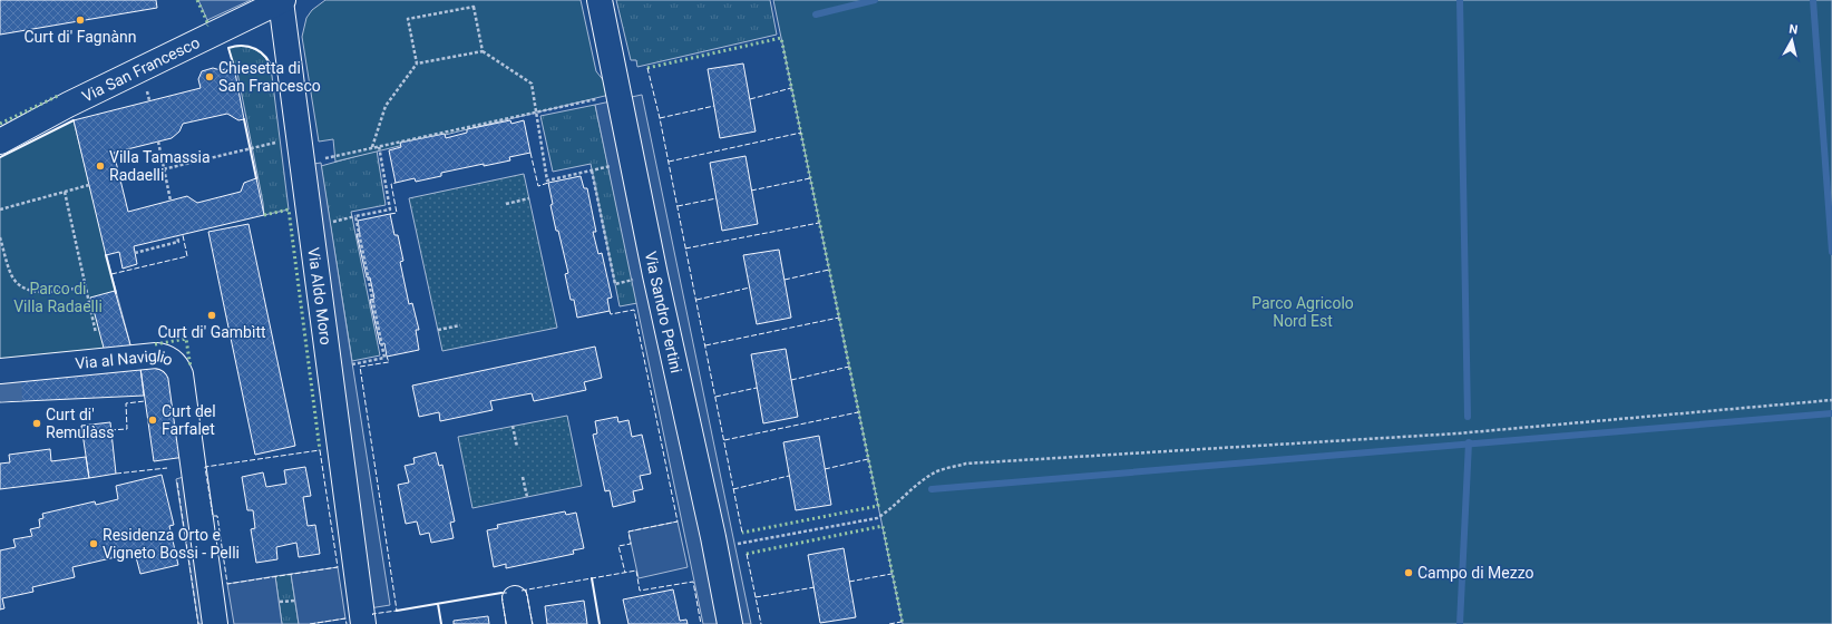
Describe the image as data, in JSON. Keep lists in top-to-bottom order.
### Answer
{
  "streets": {
    "street": [
      "Via San Francesco",
      "Via Aldo Moro",
      "Via Sandro Pertini",
      "Via al Naviglio"
    ]
  },
  "crossings": [
    ["Via San Francesco", "Via Aldo Moro"]
  ],
  "parks": ["Parco di Villa Radaelli", "Parco Agricolo Nord Est"],
  "places": [
    "Curt di' Fagnànn",
    "Chiesetta di San Francesco",
    "Villa Tamassia Radaelli",
    "Curt di' Gambìtt",
    "Curt del Farfalet",
    "Curt di' Remulàss",
    "Residenza Orto e Vigneto Bossi - Pelli",
    "Campo di Mezzo"
  ],
  "north": "top"
}
